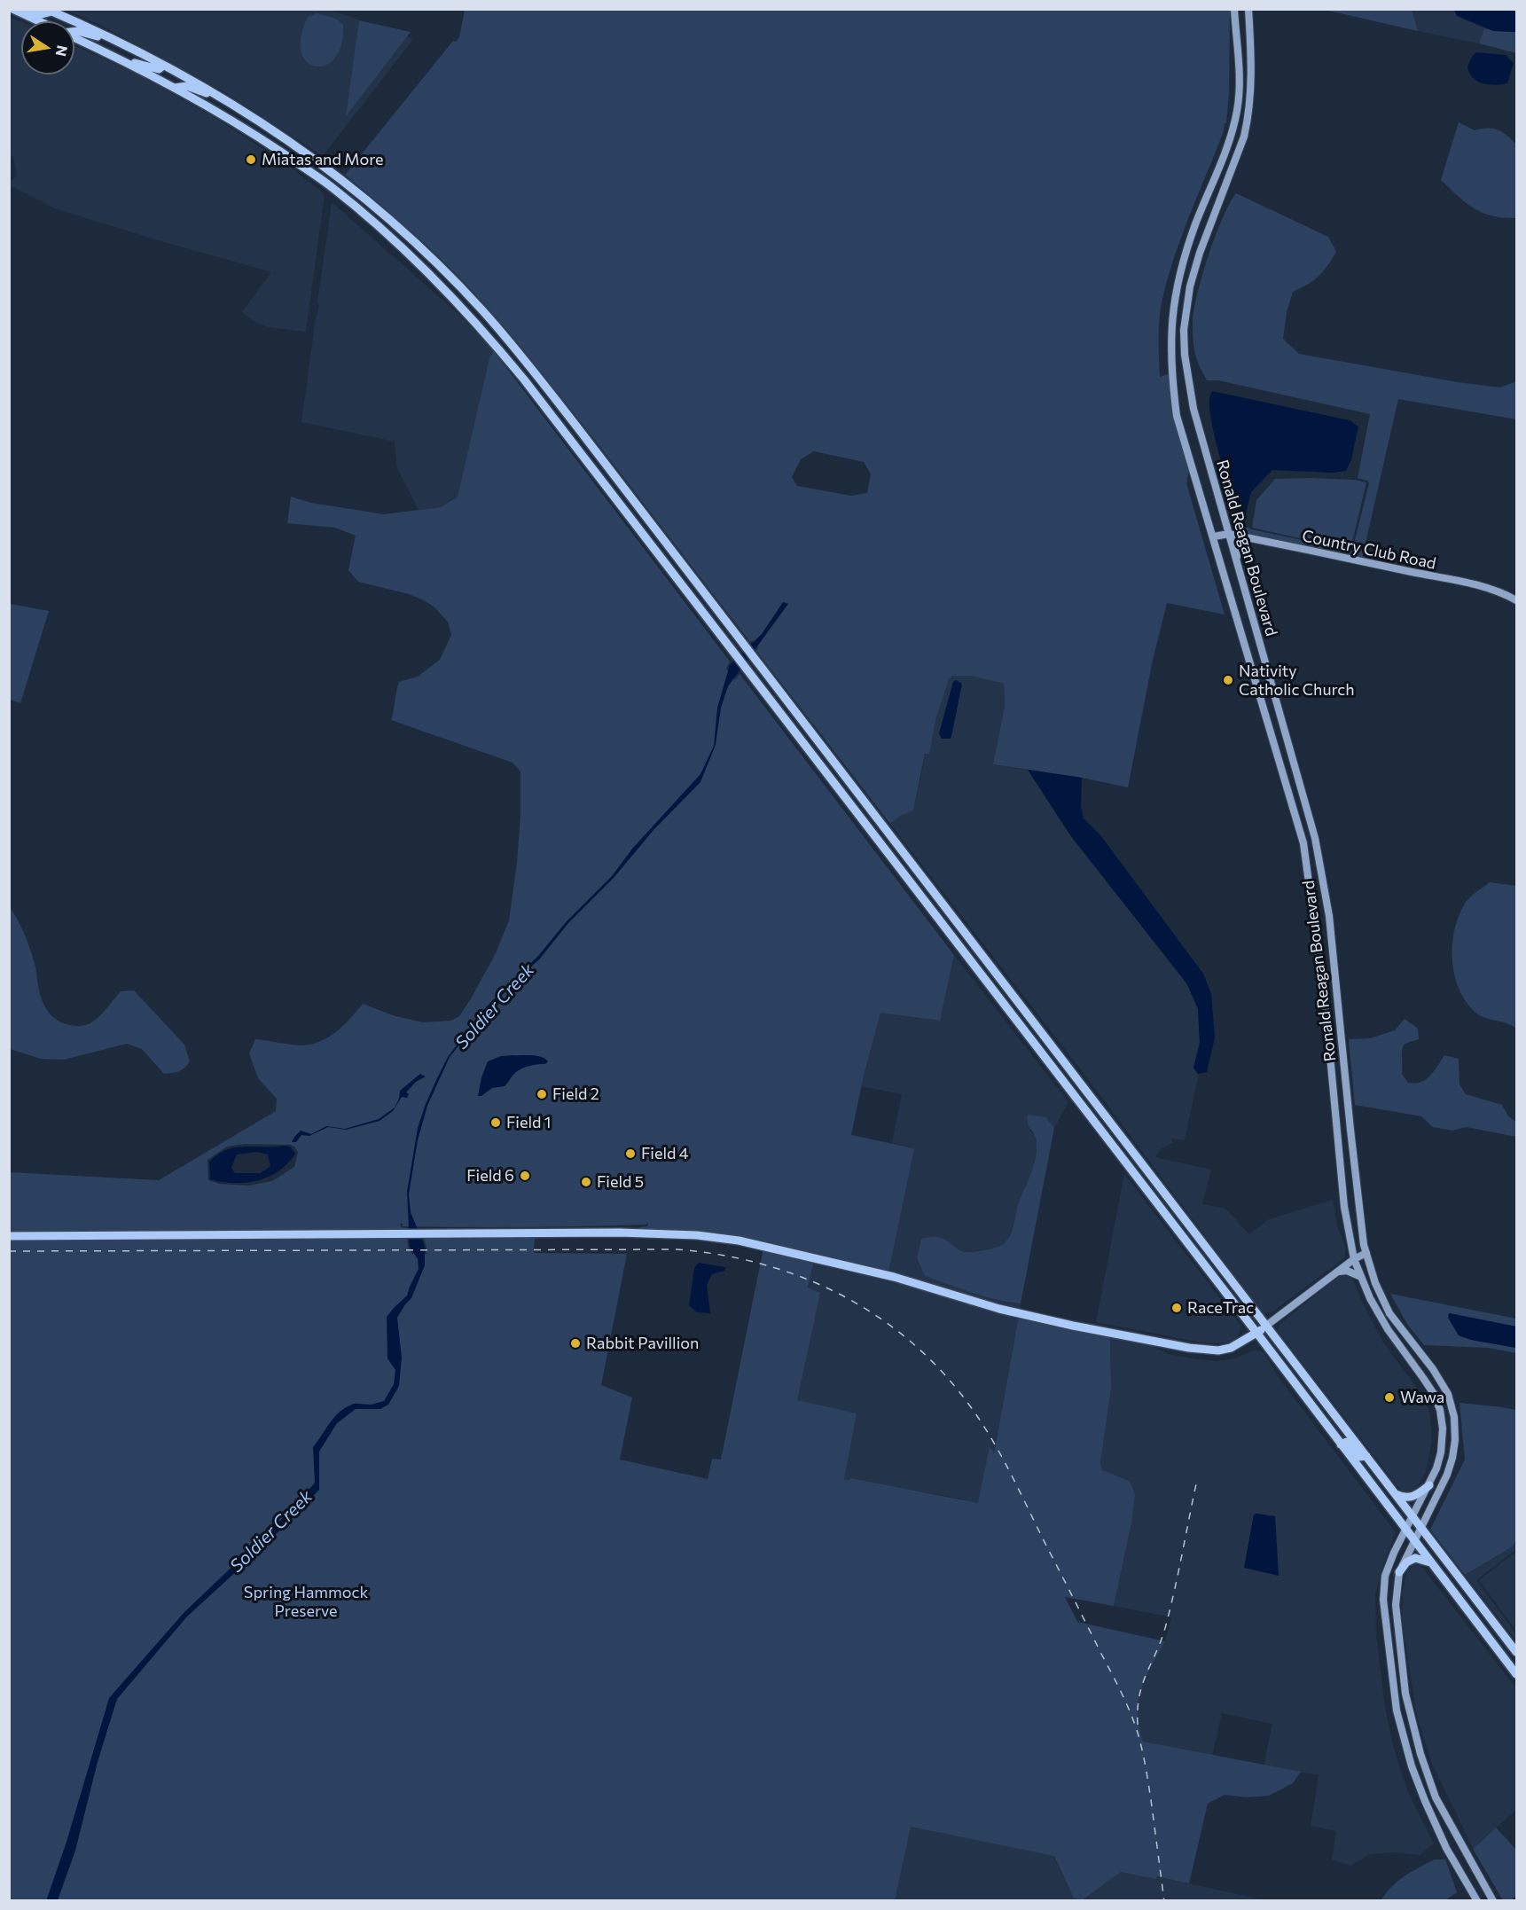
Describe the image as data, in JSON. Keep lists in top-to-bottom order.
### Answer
{
  "streets": {
    "main road": ["Ronald Reagan Boulevard", "Country Club Road"]
  },
  "crossings": [
    ["Ronald Reagan Boulevard", "Country Club Road"]
  ],
  "water": ["Soldier Creek"],
  "parks": ["Spring Hammock Preserve"],
  "places": [
    "Miatas and More",
    "Nativity Catholic Church",
    "Field 2",
    "Field 1",
    "Field 4",
    "Field 6",
    "Field 5",
    "RaceTrac",
    "Rabbit Pavillion",
    "Wawa"
  ],
  "north": "right"
}
